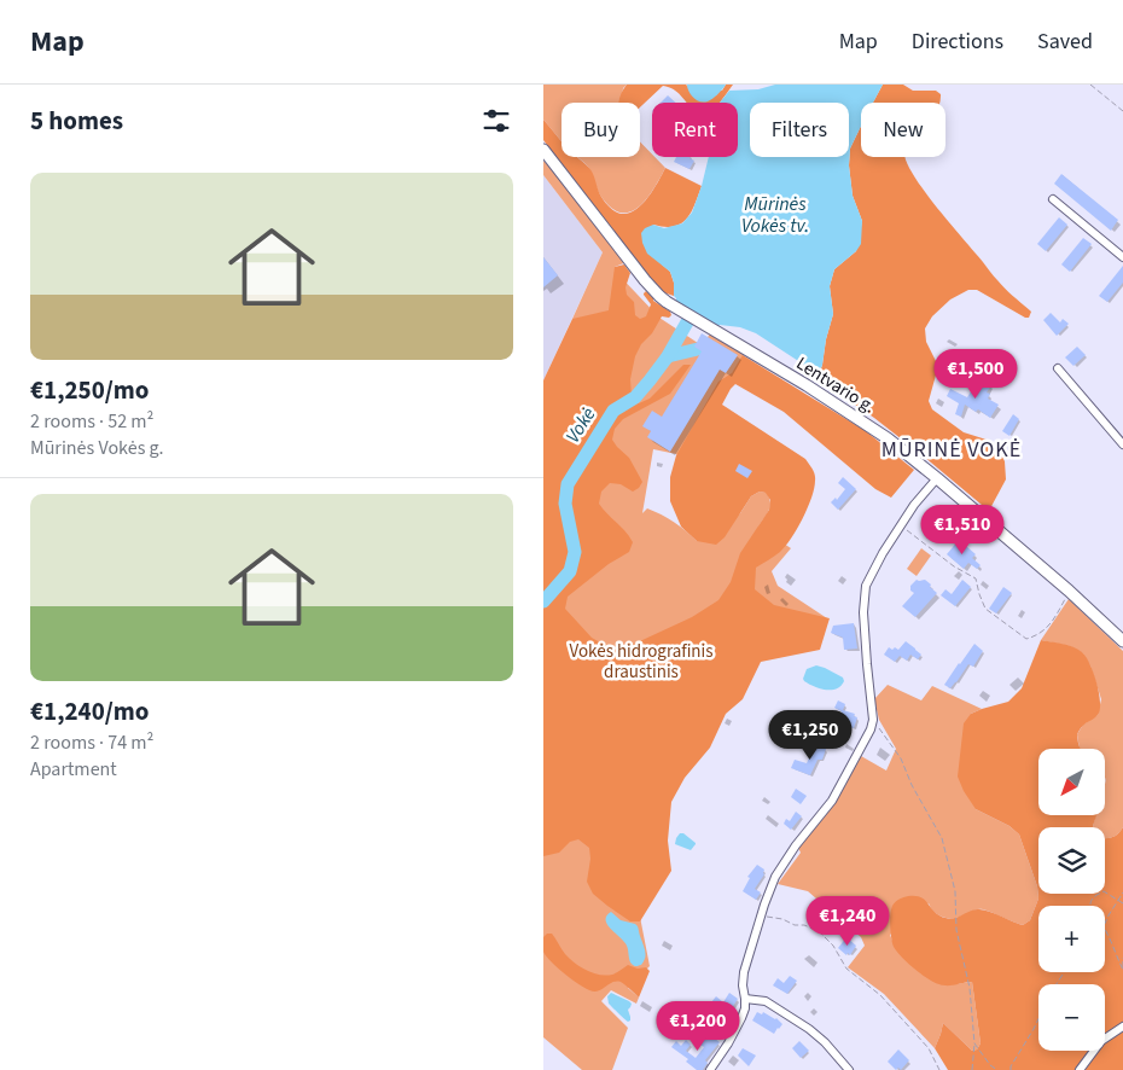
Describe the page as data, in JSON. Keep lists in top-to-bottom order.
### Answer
{
  "streets": {
    "main road": ["Lentvario g."]
  },
  "districts": ["MŪRINĖ VOKĖ"],
  "water": ["Mūrinės Vokės tv.", "Vokė"],
  "parks": ["Vokės hidrografinis draustinis"],
  "north": "bottom left",
  "page": {
    "header": "Map",
    "nav": ["Map", "Directions", "Saved"],
    "heading": "5 homes",
    "chip": [
      "Buy",
      "Rent",
      "Filters",
      "New"
    ],
    "list": [
      {
        "name": "€1,250/mo",
        "note": "2 rooms · 52 m² · Mūrinės Vokės g."
      },
      {
        "name": "€1,240/mo",
        "note": "2 rooms · 74 m² · Apartment"
      }
    ],
    "price": [
      "€1,500",
      "€1,510",
      "€1,250",
      "€1,240",
      "€1,200"
    ],
    "map_buttons": ["+", "−"]
  }
}
